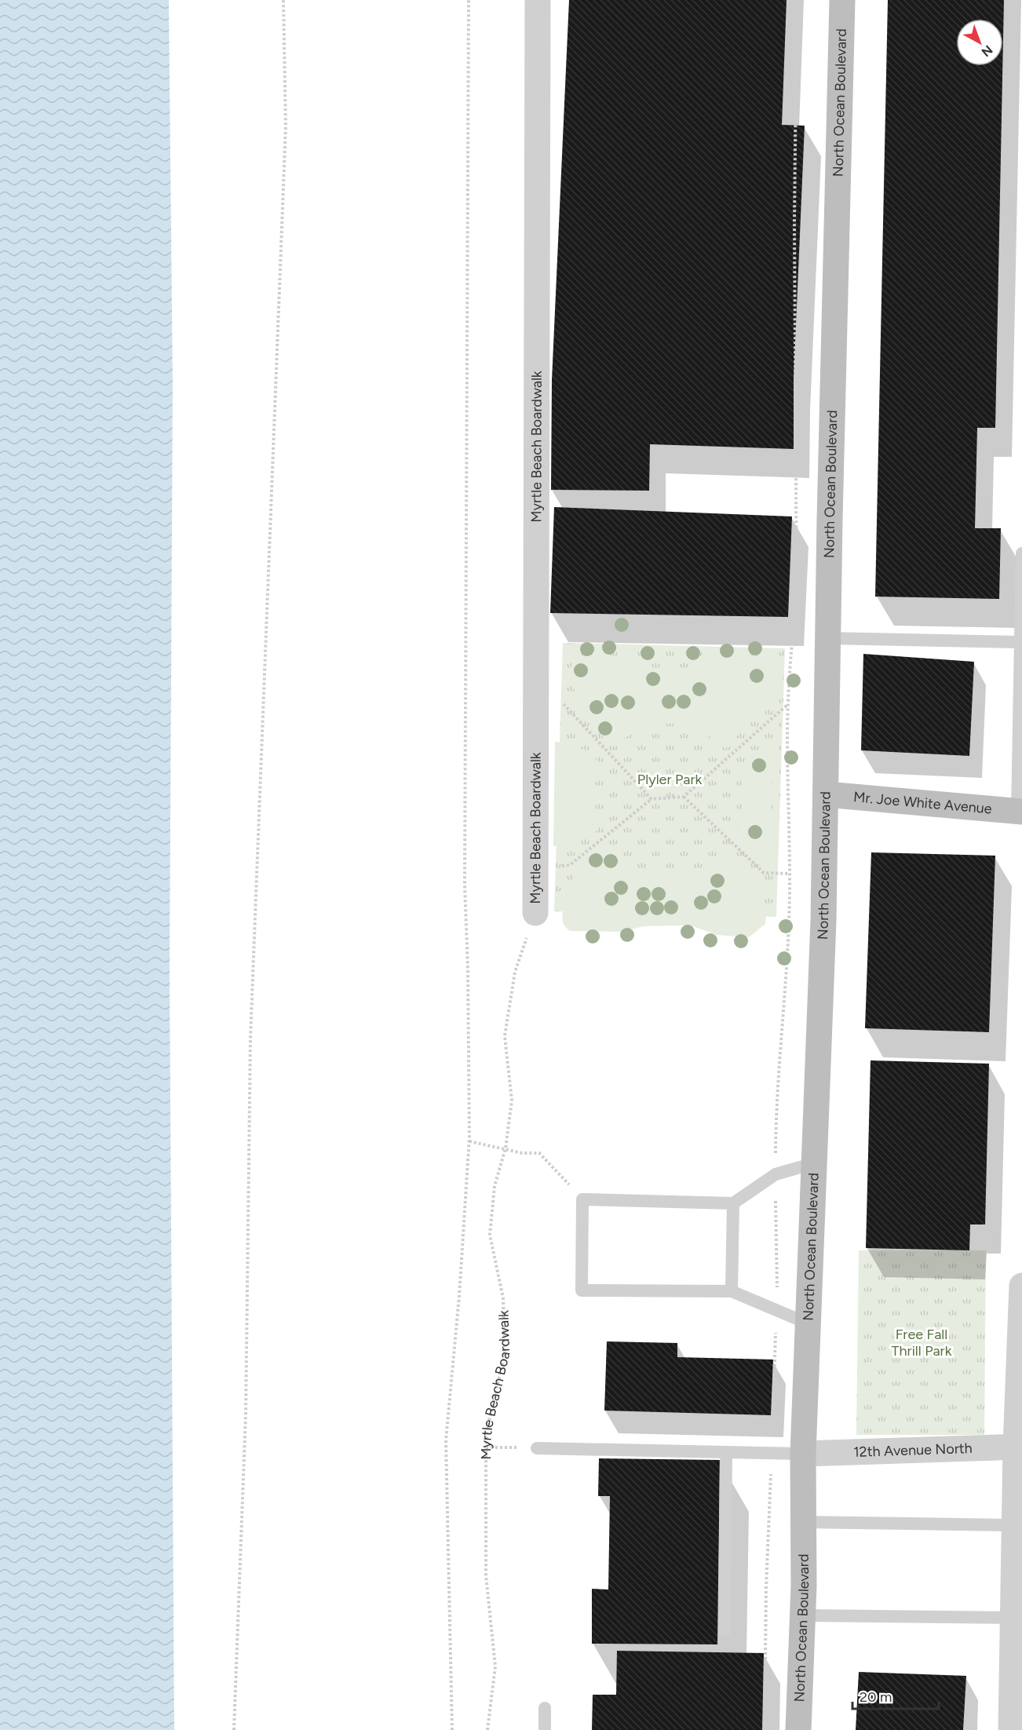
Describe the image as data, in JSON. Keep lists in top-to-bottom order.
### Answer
{
  "streets": {
    "main road": ["North Ocean Boulevard", "Mr. Joe White Avenue"],
    "street": ["Myrtle Beach Boardwalk", "12th Avenue North"]
  },
  "crossings": [
    ["North Ocean Boulevard", "Mr. Joe White Avenue"],
    ["North Ocean Boulevard", "12th Avenue North"]
  ],
  "parks": ["Plyler Park", "Free Fall Thrill Park"],
  "scale_bar": "20 m",
  "north": "bottom right"
}
